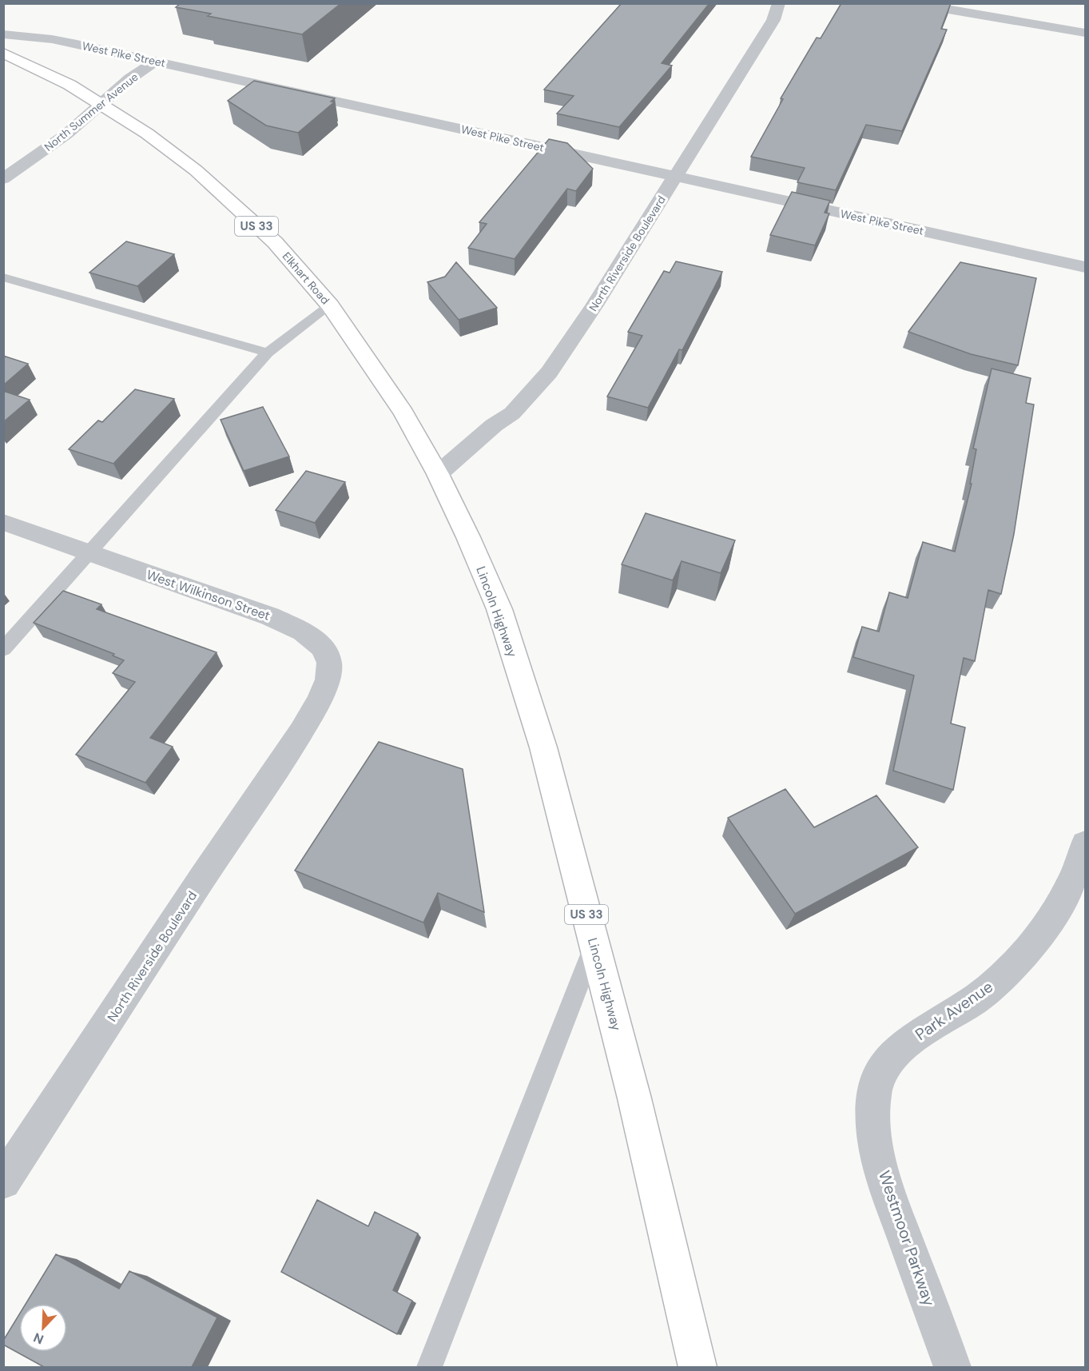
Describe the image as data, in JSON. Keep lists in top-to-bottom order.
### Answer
{
  "streets": {
    "highway": ["US 33", "Elkhart Road", "Lincoln Highway"],
    "street": [
      "West Pike Street",
      "North Summer Avenue",
      "North Riverside Boulevard",
      "West Wilkinson Street",
      "Park Avenue",
      "Westmoor Parkway"
    ]
  },
  "crossings": [
    ["West Pike Street", "North Summer Avenue"],
    ["West Pike Street", "North Riverside Boulevard"],
    ["North Summer Avenue", "Elkhart Road"],
    ["North Riverside Boulevard", "Elkhart Road"],
    ["North Riverside Boulevard", "West Wilkinson Street"],
    ["North Riverside Boulevard", "Lincoln Highway"],
    ["Elkhart Road", "Lincoln Highway"],
    ["Park Avenue", "Westmoor Parkway"]
  ],
  "north": "bottom left"
}
